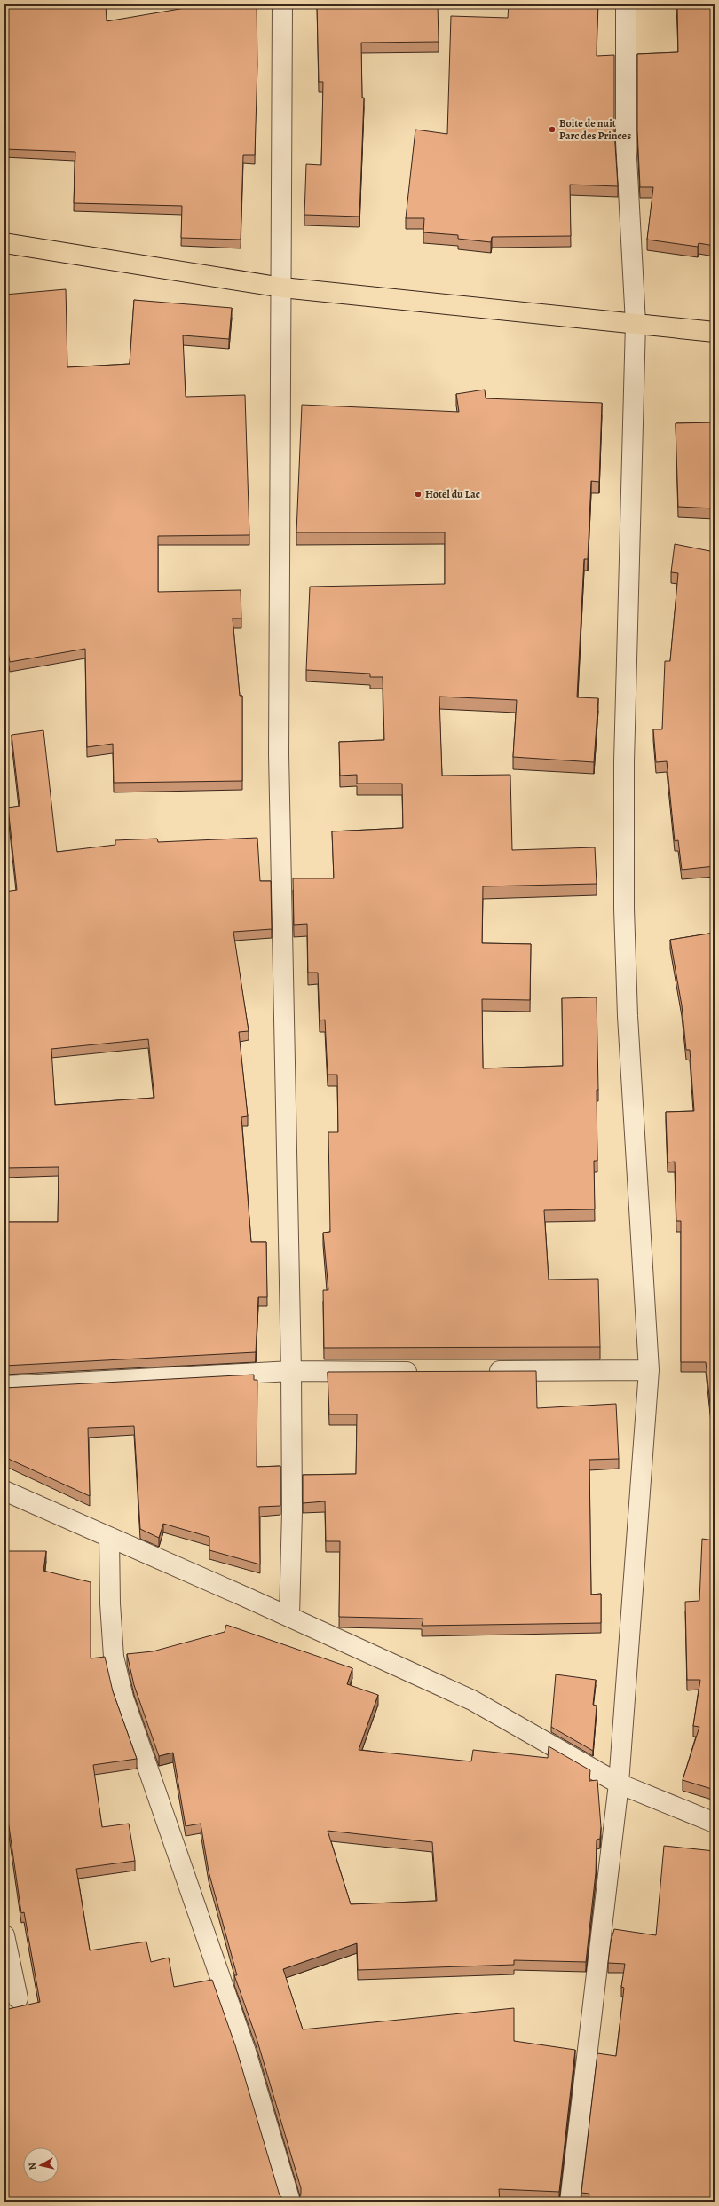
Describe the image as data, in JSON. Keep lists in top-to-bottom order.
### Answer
{
  "places": ["Boite de nuit Parc des Princes", "Hotel du Lac"],
  "north": "left"
}
